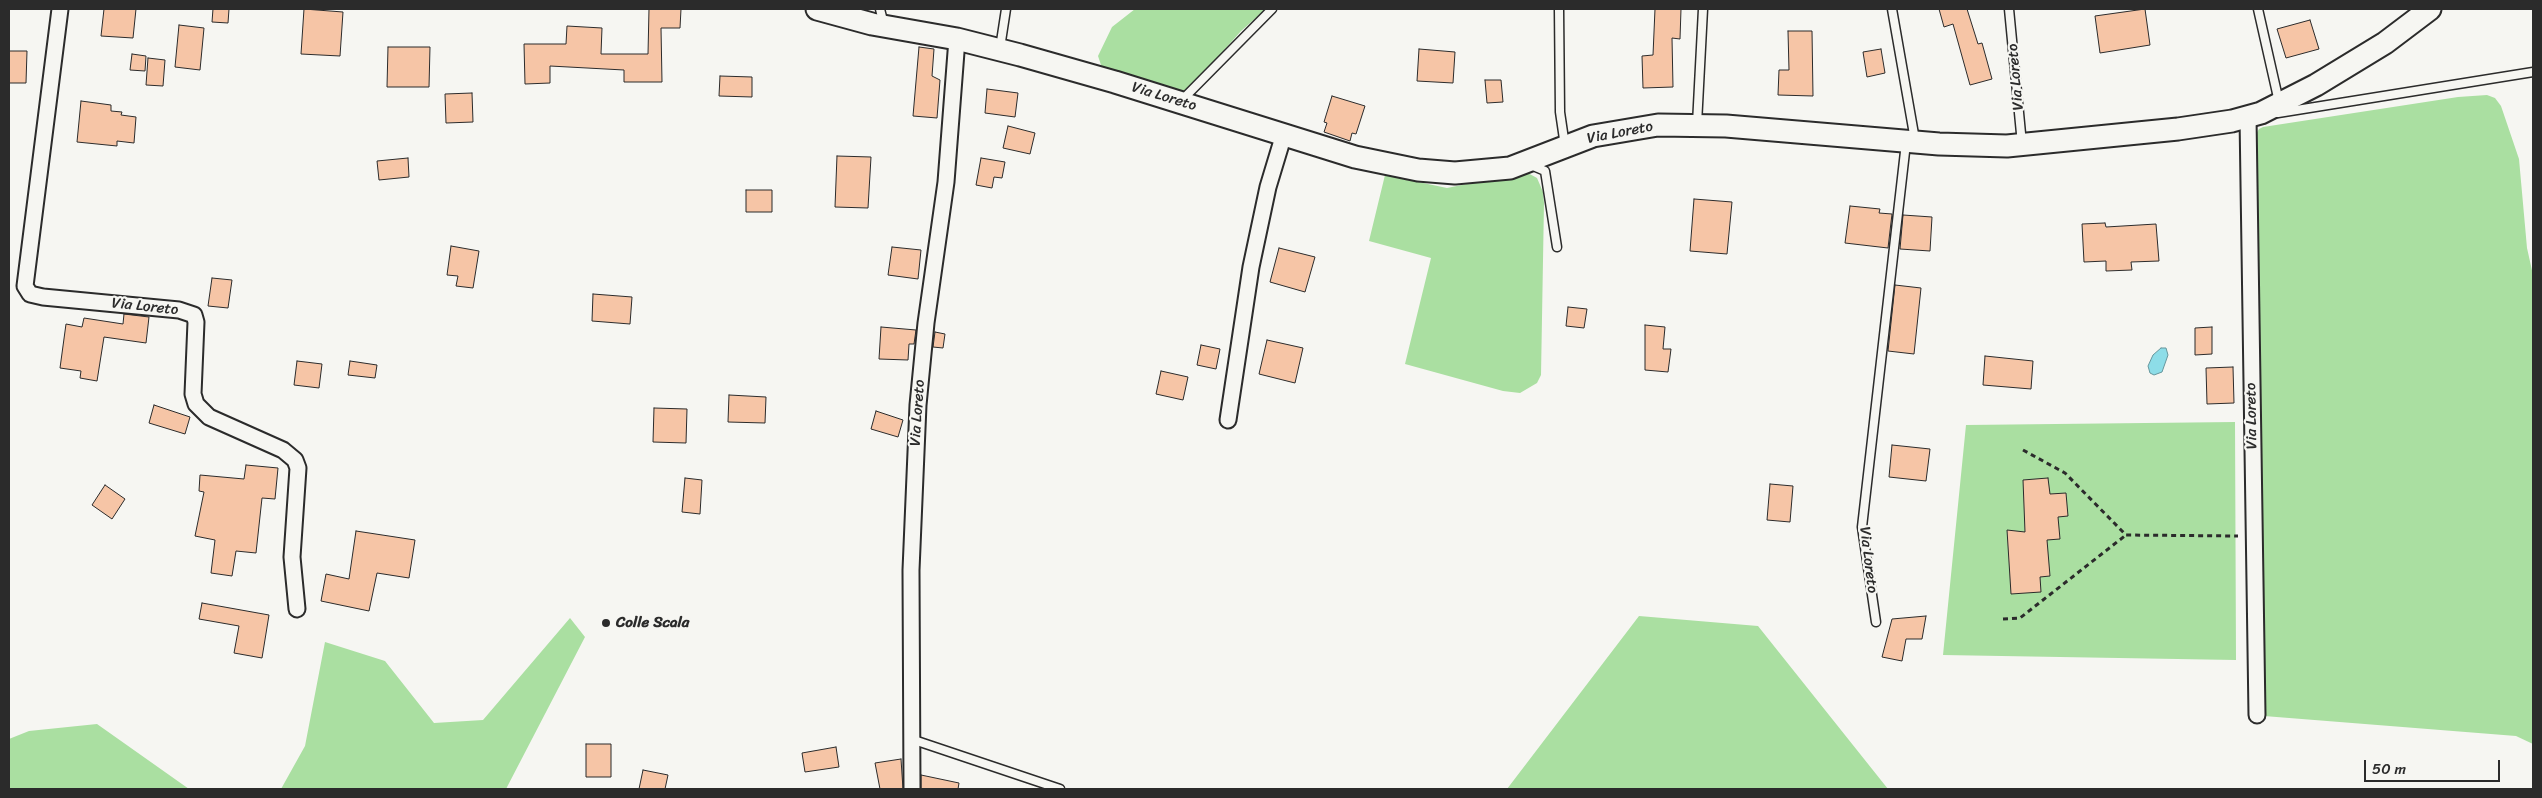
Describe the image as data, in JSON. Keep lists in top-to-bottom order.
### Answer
{
  "streets": {
    "street": ["Via Loreto"]
  },
  "places": ["Colle Scala"],
  "scale_bar": "50 m"
}
